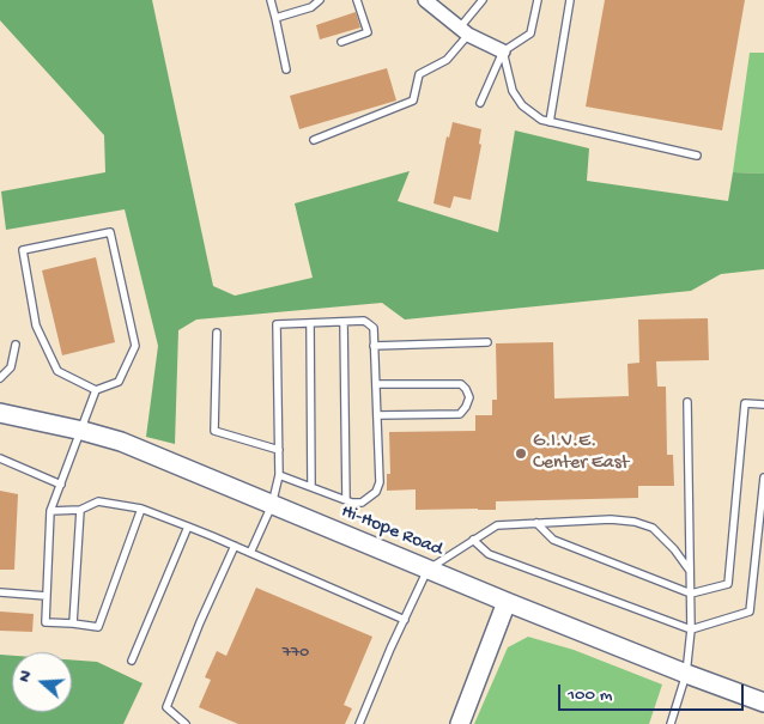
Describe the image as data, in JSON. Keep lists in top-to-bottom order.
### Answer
{
  "streets": {
    "street": ["Hi-Hope Road"]
  },
  "places": ["G.I.V.E. Center East"],
  "house_numbers": ["770"],
  "scale_bar": "100 m",
  "north": "left"
}
